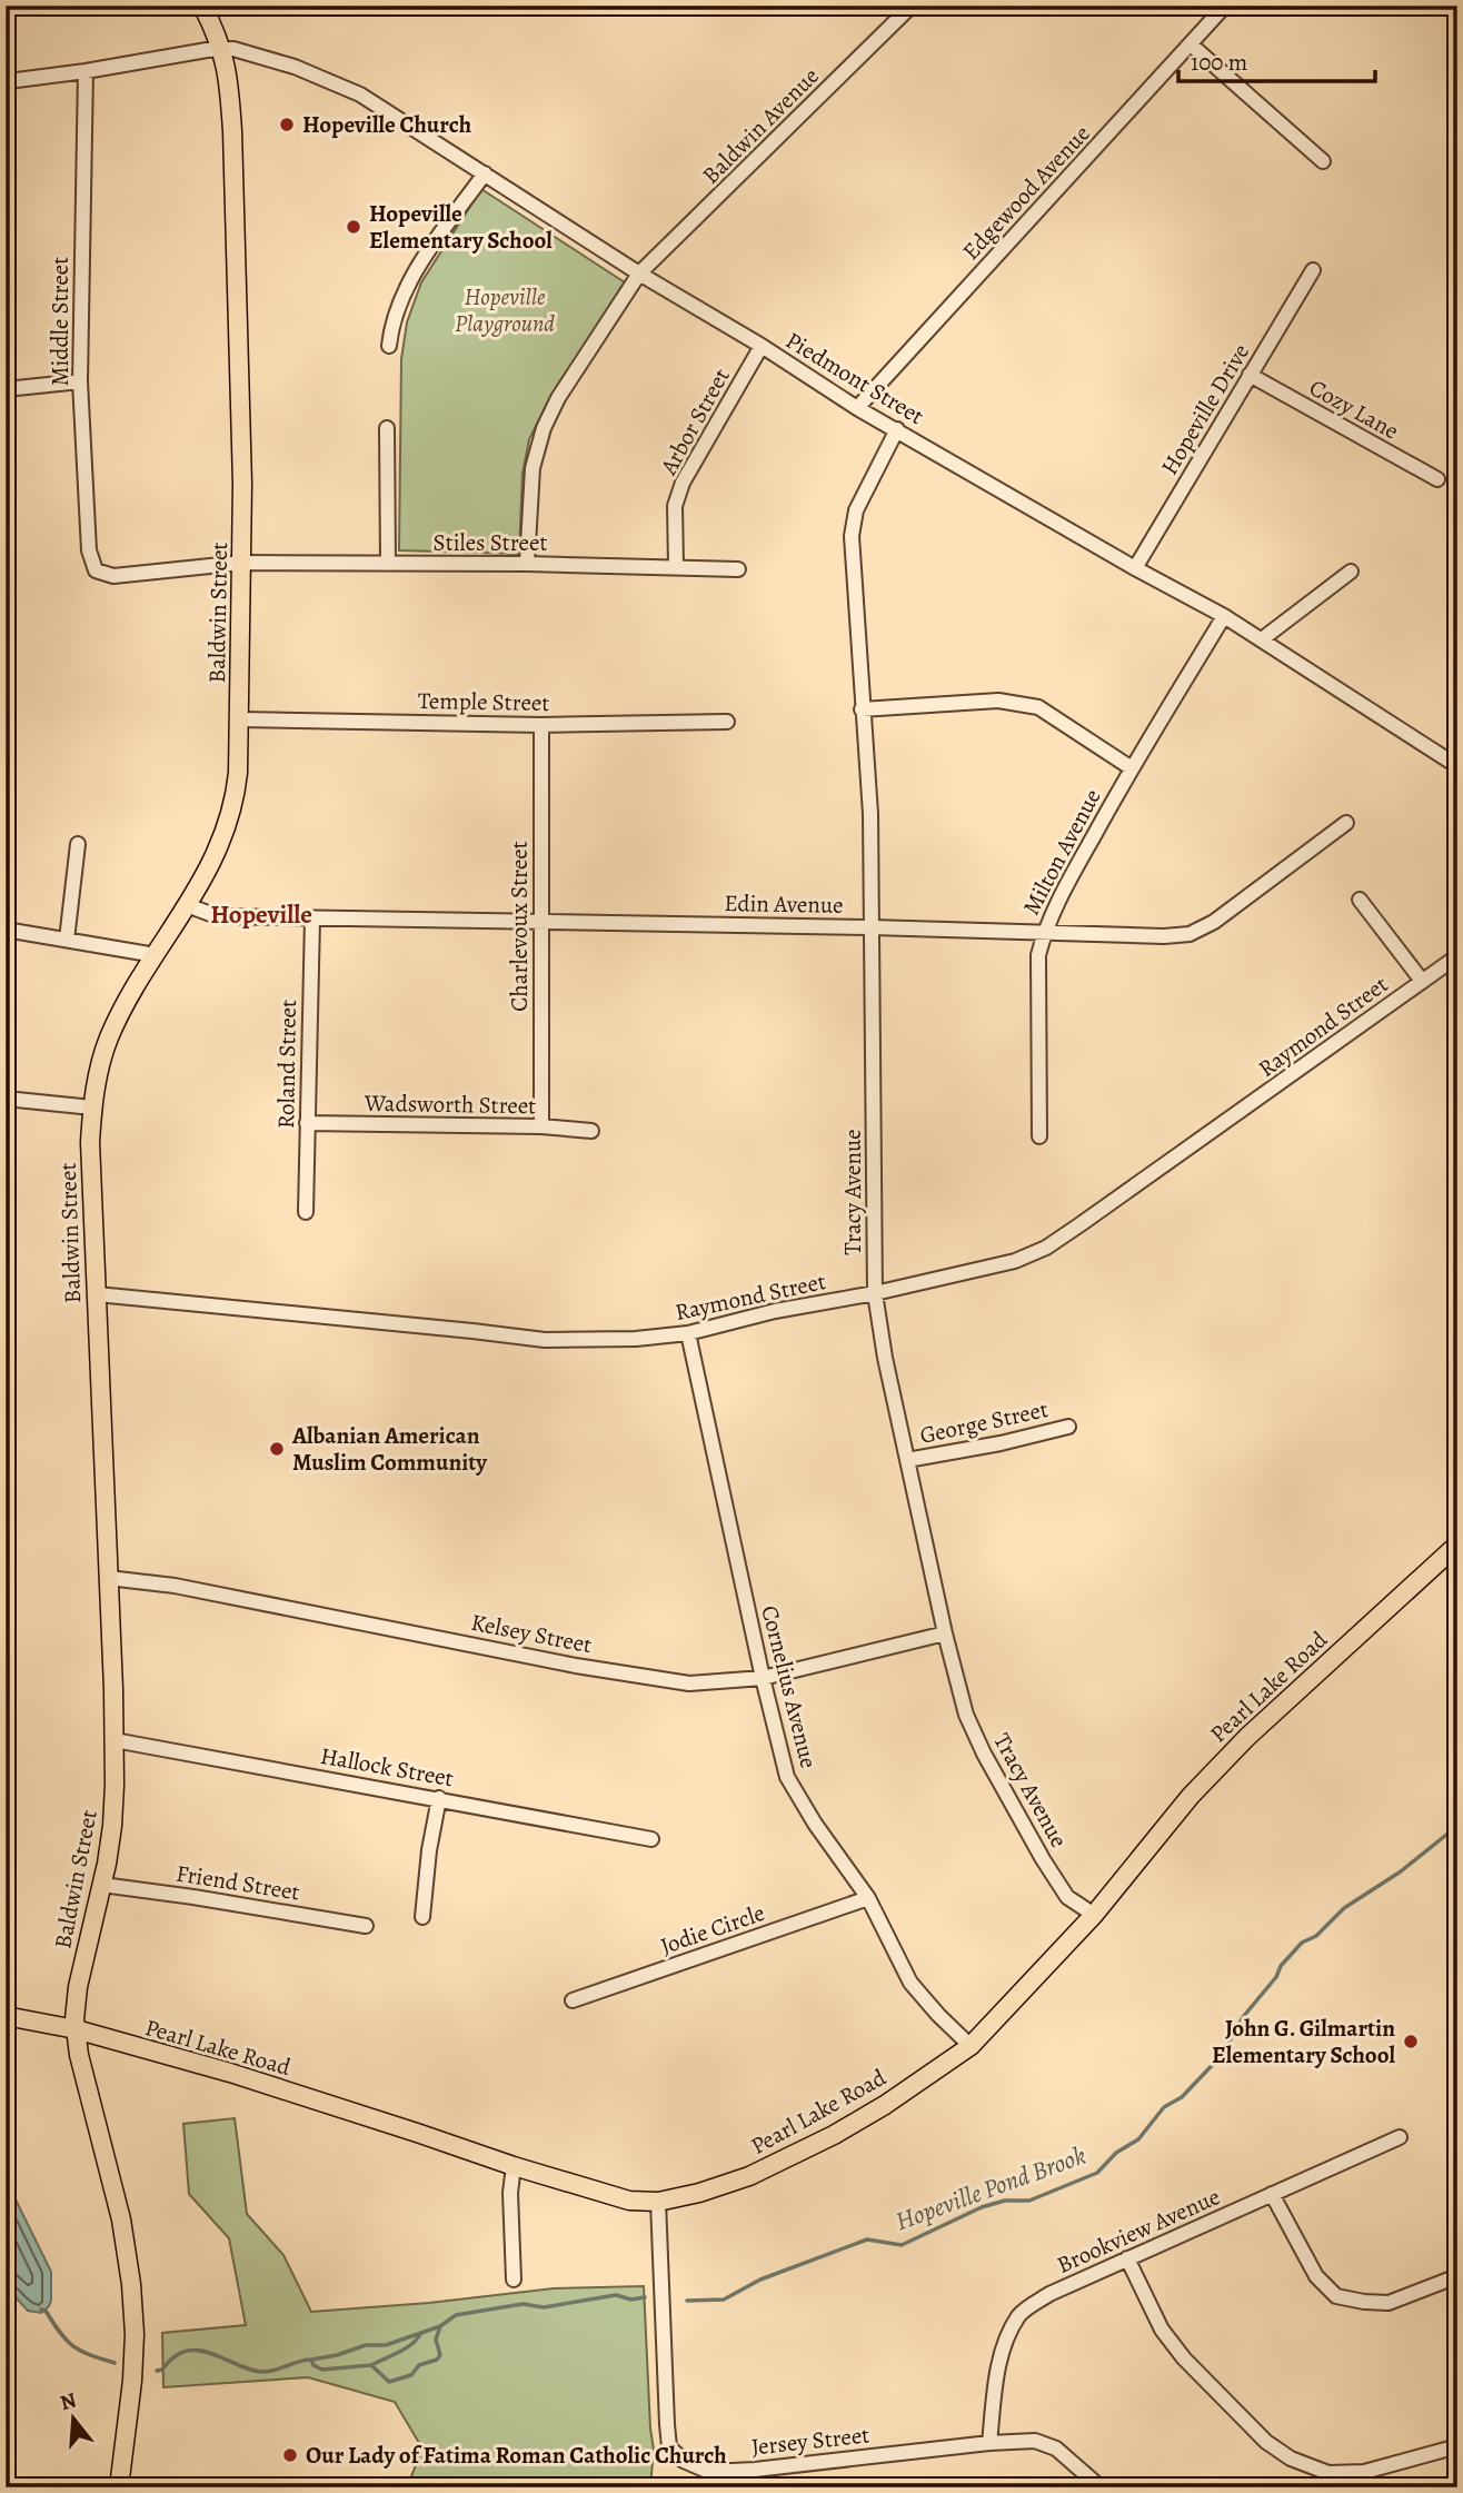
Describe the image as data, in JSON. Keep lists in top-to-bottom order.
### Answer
{
  "streets": {
    "main road": ["Baldwin Street", "Pearl Lake Road"],
    "street": [
      "Baldwin Avenue",
      "Edgewood Avenue",
      "Middle Street",
      "Piedmont Street",
      "Hopeville Drive",
      "Cozy Lane",
      "Arbor Street",
      "Stiles Street",
      "Temple Street",
      "Milton Avenue",
      "Edin Avenue",
      "Charlevoux Street",
      "Raymond Street",
      "Roland Street",
      "Wadsworth Street",
      "Tracy Avenue",
      "George Street",
      "Kelsey Street",
      "Cornelius Avenue",
      "Hallock Street",
      "Friend Street",
      "Jodie Circle",
      "Brookview Avenue",
      "Jersey Street"
    ]
  },
  "crossings": [
    ["Baldwin Avenue", "Piedmont Street"],
    ["Baldwin Avenue", "Stiles Street"],
    ["Edgewood Avenue", "Piedmont Street"],
    ["Middle Street", "Stiles Street"],
    ["Piedmont Street", "Hopeville Drive"],
    ["Piedmont Street", "Arbor Street"],
    ["Piedmont Street", "Baldwin Street"],
    ["Piedmont Street", "Milton Avenue"],
    ["Piedmont Street", "Tracy Avenue"],
    ["Hopeville Drive", "Cozy Lane"],
    ["Arbor Street", "Stiles Street"],
    ["Stiles Street", "Baldwin Street"],
    ["Baldwin Street", "Temple Street"],
    ["Baldwin Street", "Edin Avenue"],
    ["Baldwin Street", "Raymond Street"],
    ["Baldwin Street", "Kelsey Street"],
    ["Baldwin Street", "Pearl Lake Road"],
    ["Baldwin Street", "Hallock Street"],
    ["Baldwin Street", "Friend Street"],
    ["Temple Street", "Charlevoux Street"],
    ["Milton Avenue", "Edin Avenue"],
    ["Edin Avenue", "Charlevoux Street"],
    ["Edin Avenue", "Roland Street"],
    ["Edin Avenue", "Tracy Avenue"],
    ["Charlevoux Street", "Wadsworth Street"],
    ["Raymond Street", "Tracy Avenue"],
    ["Raymond Street", "Cornelius Avenue"],
    ["Roland Street", "Wadsworth Street"],
    ["Tracy Avenue", "George Street"],
    ["Tracy Avenue", "Kelsey Street"],
    ["Tracy Avenue", "Pearl Lake Road"],
    ["Kelsey Street", "Cornelius Avenue"],
    ["Cornelius Avenue", "Pearl Lake Road"],
    ["Cornelius Avenue", "Jodie Circle"],
    ["Pearl Lake Road", "Jersey Street"],
    ["Brookview Avenue", "Jersey Street"]
  ],
  "districts": ["Hopeville"],
  "water": ["Hopeville Pond Brook"],
  "parks": ["Hopeville Playground"],
  "places": [
    "Hopeville Church",
    "Hopeville Elementary School",
    "Albanian American Muslim Community",
    "John G. Gilmartin Elementary School",
    "Our Lady of Fatima Roman Catholic Church"
  ],
  "scale_bar": "100 m",
  "north": "top"
}
